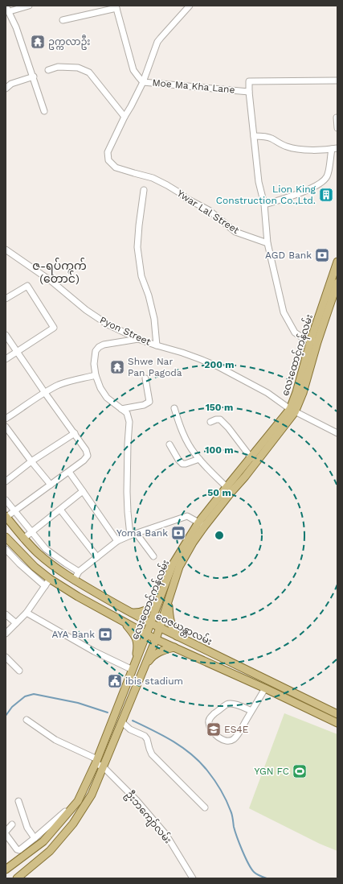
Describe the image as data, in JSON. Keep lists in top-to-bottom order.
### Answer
{
  "streets": {
    "main road": ["လေးထောင့်ကန်လမ်း", "ဝေဇယန္တာလမ်း"],
    "street": [
      "Moe Ma Kha Lane",
      "Ywar Lal Street",
      "Pyon Street",
      "ဦးဘကျော်လမ်း"
    ]
  },
  "crossings": [
    ["Pyon Street", "လေးထောင့်ကန်လမ်း"],
    ["လေးထောင့်ကန်လမ်း", "ဝေဇယန္တာလမ်း"],
    ["လေးထောင့်ကန်လမ်း", "ဦးဘကျော်လမ်း"]
  ],
  "districts": ["ဇ-ရပ်ကွက် (တောင်)"],
  "places": {
    "temple": ["ဥက္ကလာဦး", "Shwe Nar Pan Pagoda"],
    "building": ["Lion King Construction Co.,Ltd."],
    "bank": ["AGD Bank", "Yoma Bank", "AYA Bank"],
    "public building": ["ibis stadium"],
    "school or university": ["ES4E"],
    "sports": ["YGN FC"]
  },
  "rings": [
    "200 m",
    "150 m",
    "100 m",
    "50 m"
  ]
}
